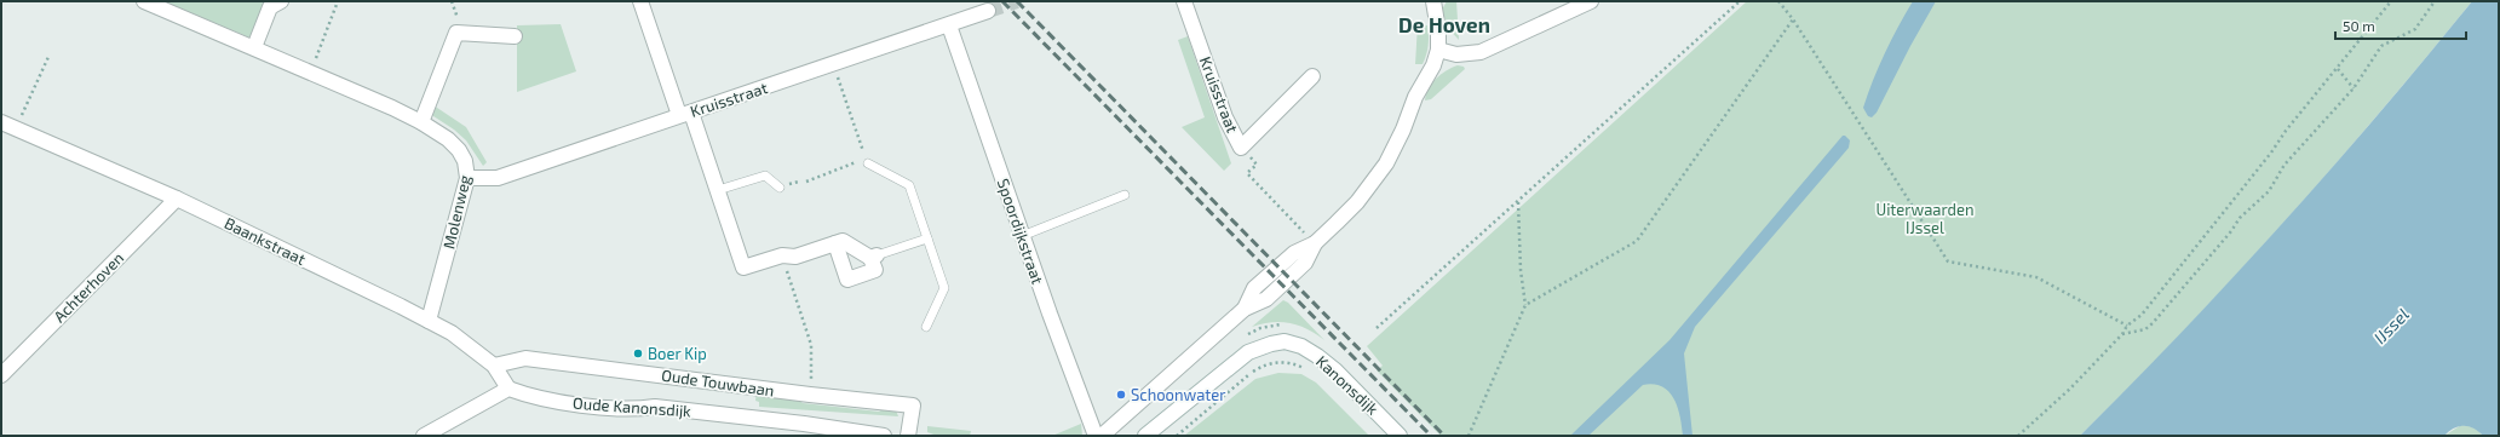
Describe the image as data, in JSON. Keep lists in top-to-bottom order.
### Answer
{
  "streets": {
    "street": [
      "Kruisstraat",
      "Molenweg",
      "Spoordijkstraat",
      "Baankstraat",
      "Achterhoven",
      "Oude Touwbaan",
      "Kanonsdijk",
      "Oude Kanonsdijk"
    ]
  },
  "crossings": [
    ["Kruisstraat", "Molenweg"],
    ["Kruisstraat", "Spoordijkstraat"],
    ["Molenweg", "Baankstraat"],
    ["Baankstraat", "Achterhoven"],
    ["Baankstraat", "Oude Touwbaan"],
    ["Baankstraat", "Oude Kanonsdijk"]
  ],
  "districts": ["De Hoven"],
  "water": ["IJssel"],
  "parks": ["Uiterwaarden IJssel"],
  "places": ["Boer Kip", "Schoonwater"],
  "scale_bar": "50 m"
}
